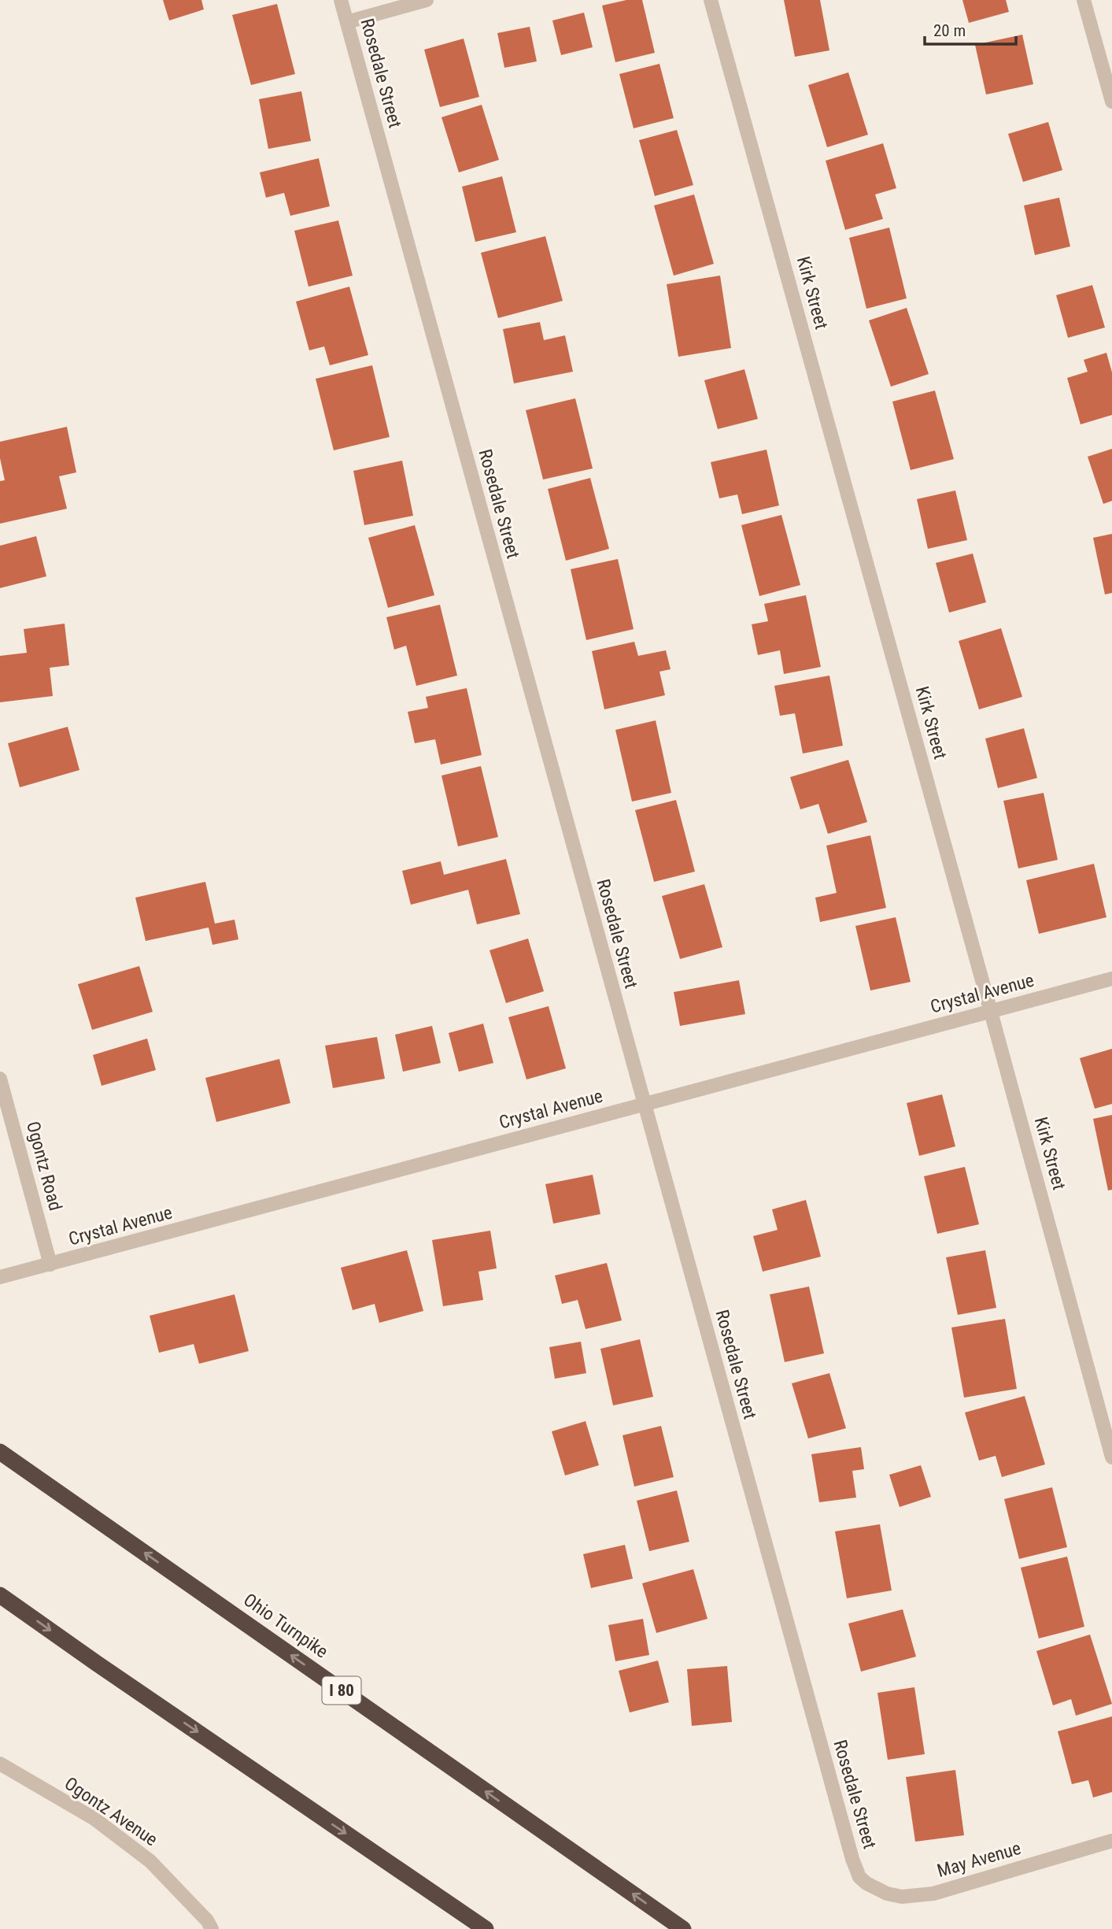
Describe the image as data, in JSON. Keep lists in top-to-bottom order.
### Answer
{
  "streets": {
    "highway": ["Ohio Turnpike", "I 80"],
    "street": [
      "Rosedale Street",
      "Kirk Street",
      "Crystal Avenue",
      "Ogontz Road",
      "Ogontz Avenue",
      "May Avenue"
    ]
  },
  "crossings": [
    ["Rosedale Street", "Crystal Avenue"],
    ["Rosedale Street", "May Avenue"],
    ["Kirk Street", "Crystal Avenue"],
    ["Crystal Avenue", "Ogontz Road"]
  ],
  "scale_bar": "20 m"
}
